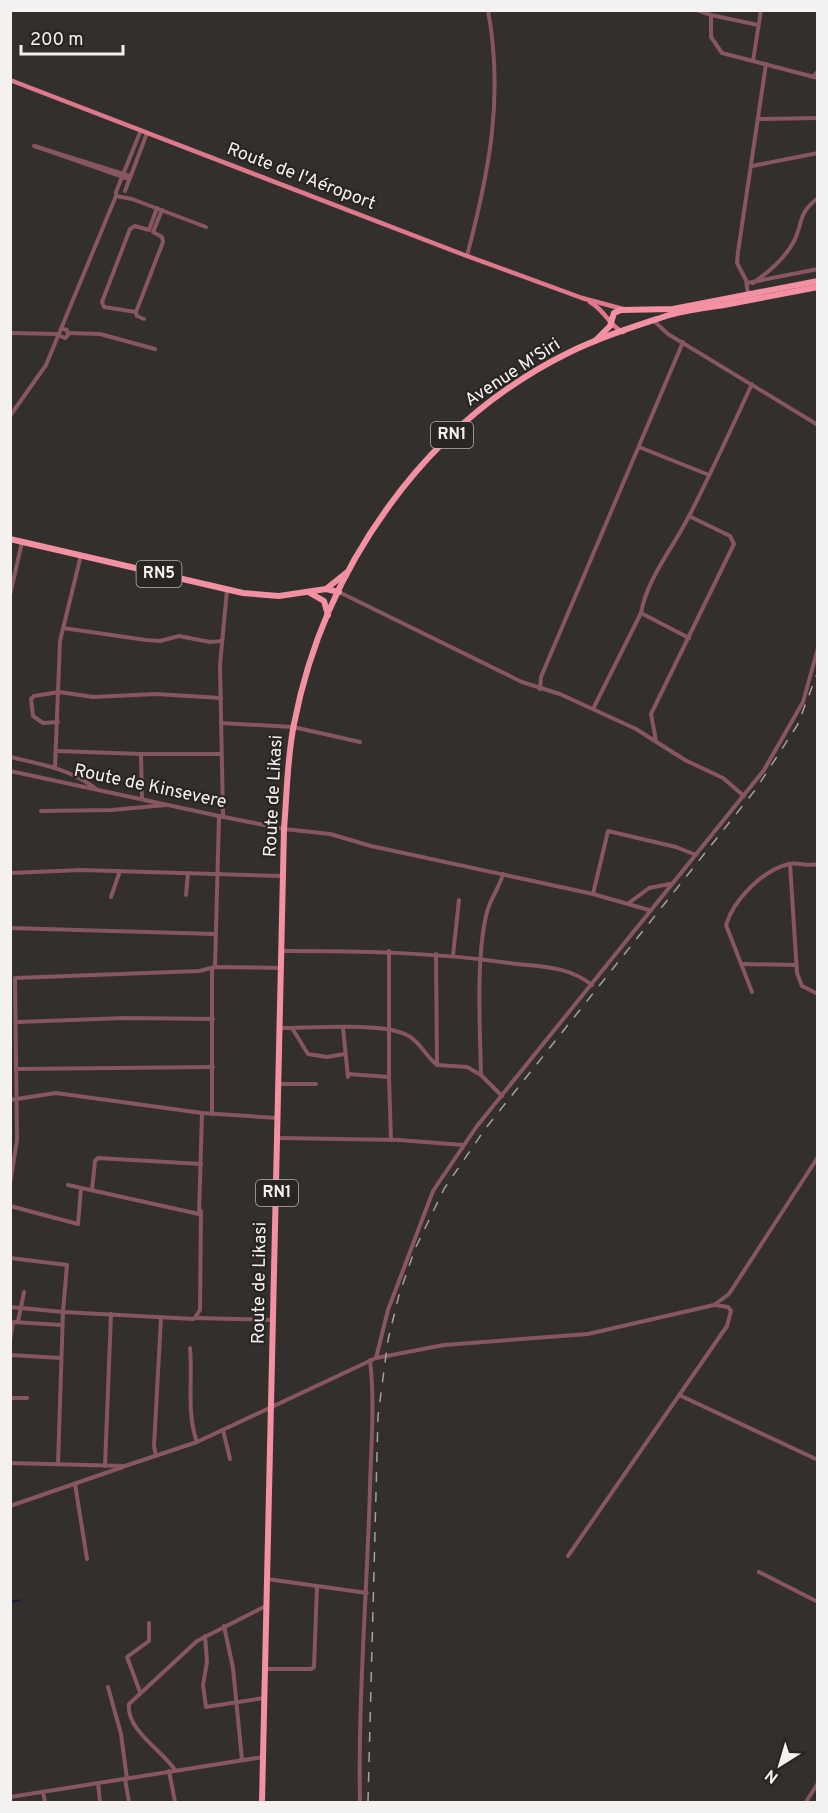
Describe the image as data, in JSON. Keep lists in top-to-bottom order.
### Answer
{
  "streets": {
    "highway": [
      "Avenue M'Siri",
      "RN1",
      "RN5",
      "Route de Likasi"
    ],
    "main road": ["Route de l'Aéroport"],
    "street": ["Route de Kinsevere"]
  },
  "crossings": [
    ["Route de l'Aéroport", "Avenue M'Siri"],
    ["Route de l'Aéroport", "RN1"],
    ["Avenue M'Siri", "RN1"],
    ["Avenue M'Siri", "RN5"],
    ["Avenue M'Siri", "Route de Likasi"],
    ["RN5", "Route de Likasi"],
    ["Route de Kinsevere", "Route de Likasi"]
  ],
  "scale_bar": "200 m",
  "north": "bottom left"
}
